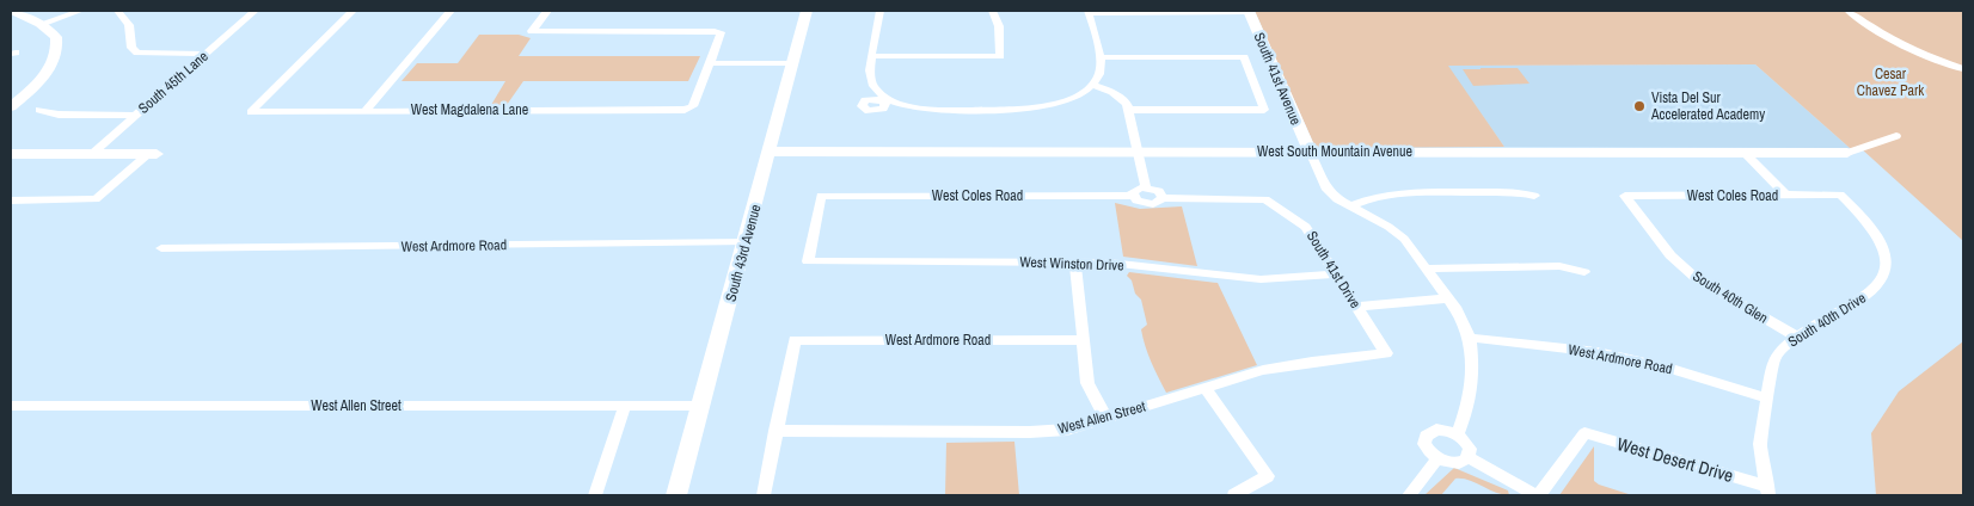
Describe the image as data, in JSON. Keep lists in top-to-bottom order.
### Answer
{
  "streets": {
    "street": [
      "South 41st Avenue",
      "South 45th Lane",
      "West Magdalena Lane",
      "West South Mountain Avenue",
      "West Coles Road",
      "West Ardmore Road",
      "South 43rd Avenue",
      "West Winston Drive",
      "South 41st Drive",
      "South 40th Glen",
      "South 40th Drive",
      "West Allen Street",
      "West Desert Drive"
    ]
  },
  "crossings": [
    ["South 41st Avenue", "West South Mountain Avenue"],
    ["South 41st Avenue", "West Ardmore Road"],
    ["West South Mountain Avenue", "South 43rd Avenue"],
    ["West Coles Road", "West Winston Drive"],
    ["West Coles Road", "South 41st Drive"],
    ["West Coles Road", "South 40th Glen"],
    ["West Coles Road", "South 40th Drive"],
    ["West Ardmore Road", "South 43rd Avenue"],
    ["West Ardmore Road", "South 40th Drive"],
    ["West Ardmore Road", "West Allen Street"],
    ["South 43rd Avenue", "West Allen Street"],
    ["West Winston Drive", "South 41st Drive"],
    ["South 41st Drive", "West Allen Street"],
    ["South 40th Glen", "South 40th Drive"],
    ["South 40th Drive", "West Desert Drive"]
  ],
  "parks": ["Cesar Chavez Park"],
  "places": ["Vista Del Sur Accelerated Academy"]
}
